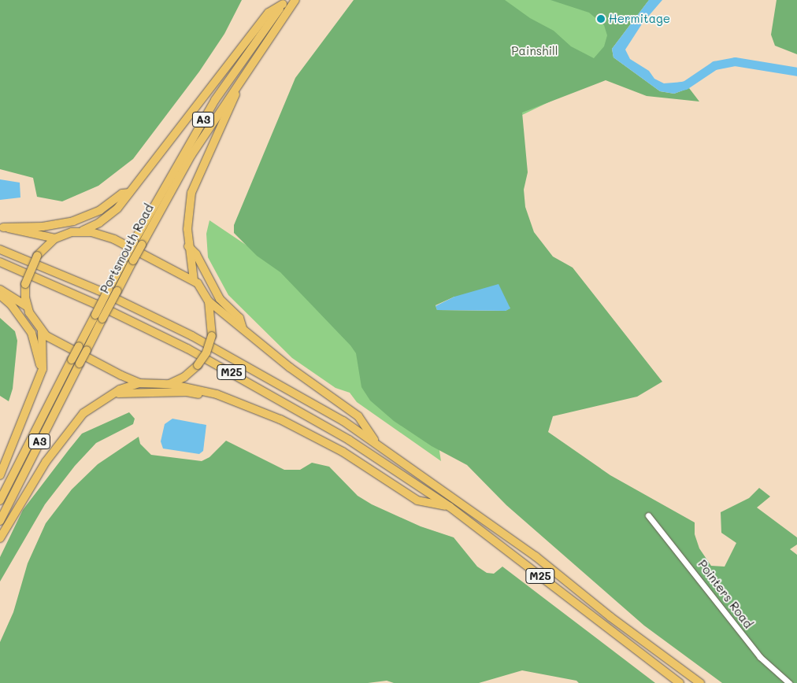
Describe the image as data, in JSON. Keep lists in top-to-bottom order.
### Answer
{
  "streets": {
    "highway": ["A3", "Portsmouth Road", "M25"],
    "street": ["Pointers Road"]
  },
  "crossings": [
    ["A3", "Portsmouth Road"],
    ["A3", "M25"]
  ],
  "parks": ["Painshill"],
  "places": ["Hermitage"]
}
